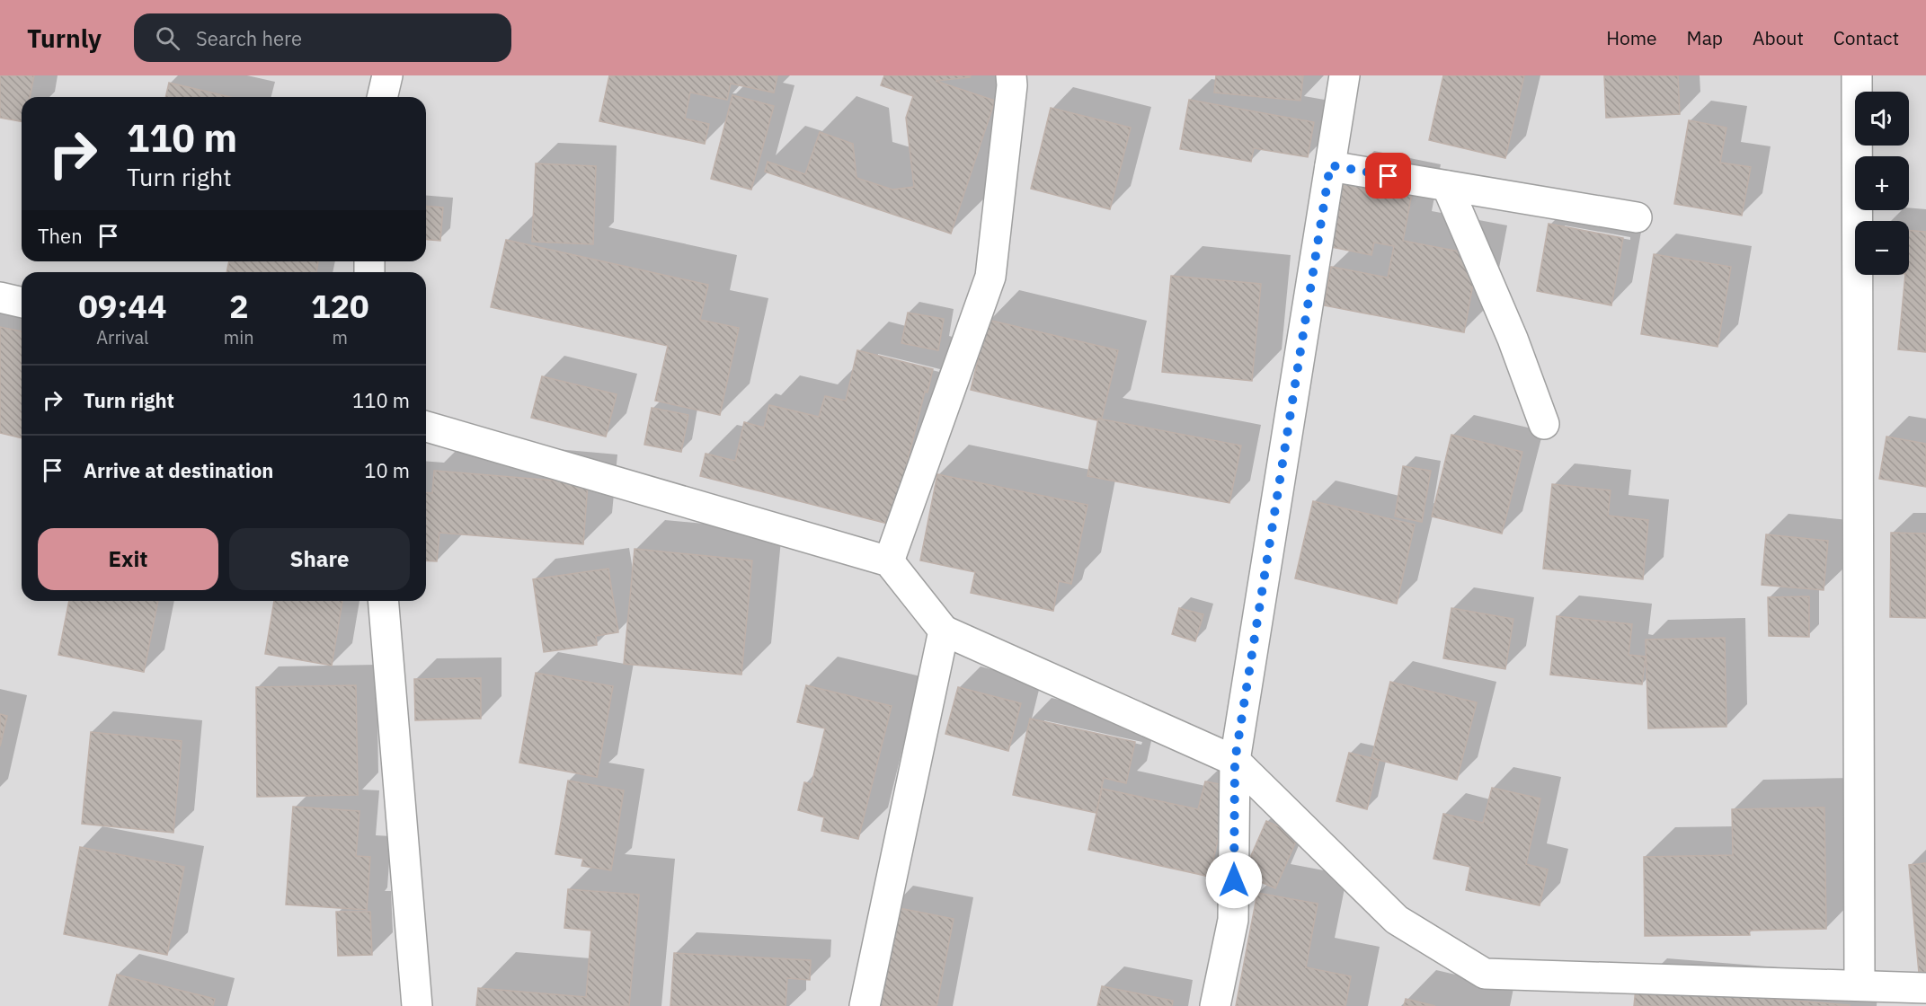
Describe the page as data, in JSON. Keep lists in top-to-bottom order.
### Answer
{
  "page": {
    "header": "Turnly",
    "search": "Search here",
    "nav": [
      "Home",
      "Map",
      "About",
      "Contact"
    ],
    "map_buttons": ["+", "−"],
    "turn": ["110 m", "Turn right"],
    "then": "Then",
    "eta": [
      "09:44",
      "Arrival",
      "2",
      "min",
      "120",
      "m"
    ],
    "list": [
      {
        "name": "Turn right",
        "value": "110 m"
      },
      {
        "name": "Arrive at destination",
        "value": "10 m"
      }
    ],
    "buttons": ["Exit", "Share"]
  }
}
